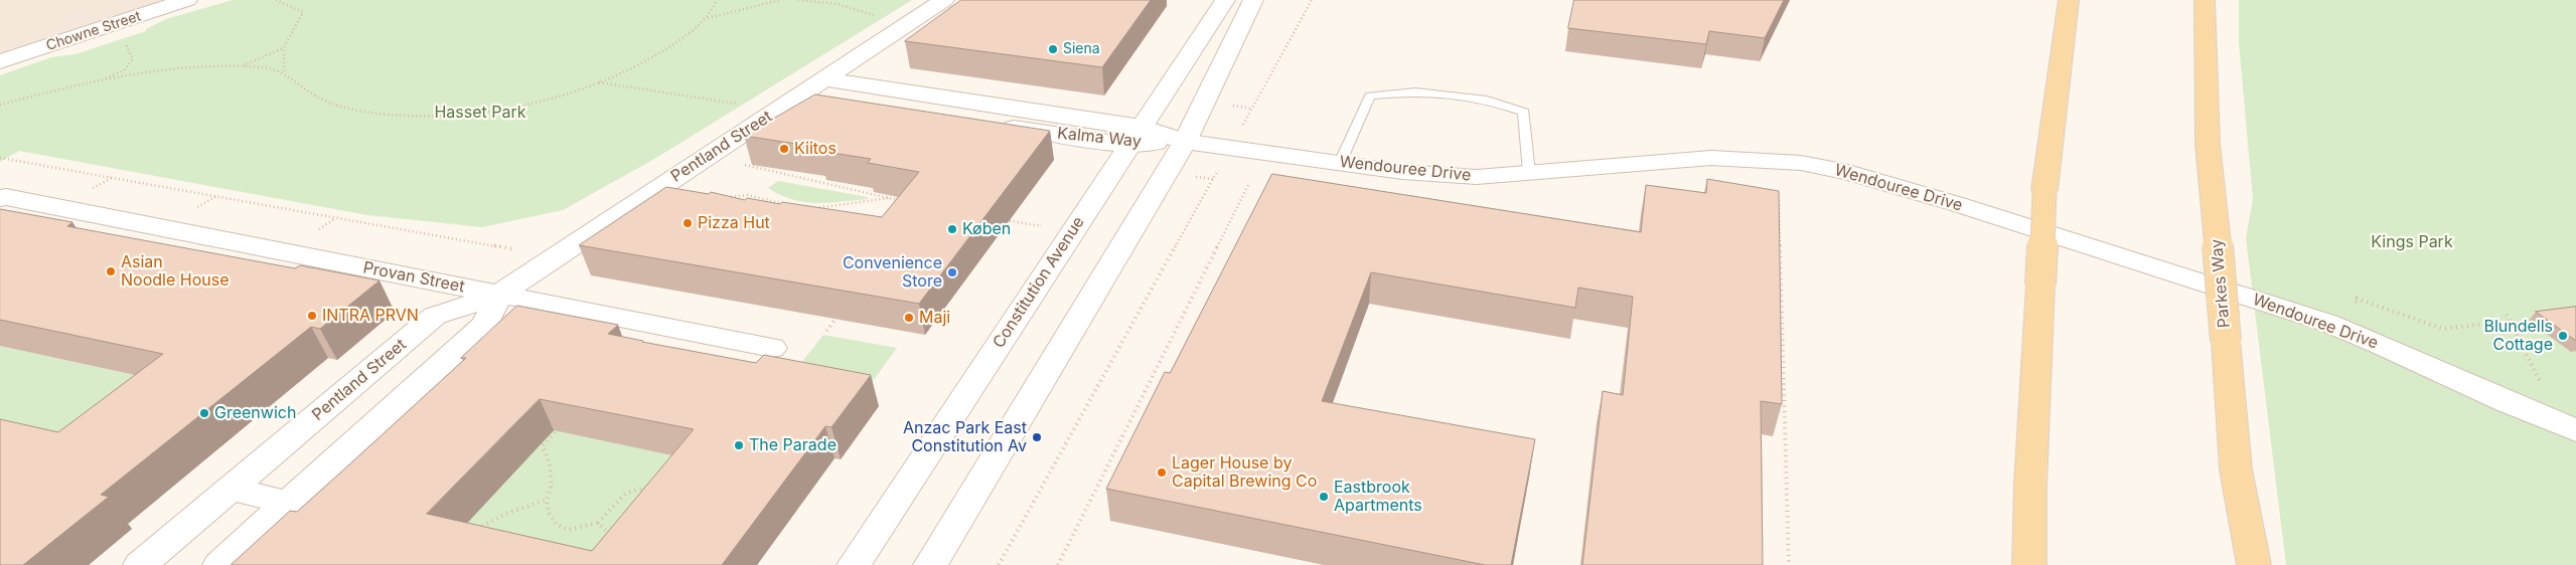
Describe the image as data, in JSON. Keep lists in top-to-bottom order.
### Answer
{
  "streets": {
    "main road": ["Parkes Way"],
    "street": [
      "Chowne Street",
      "Kalma Way",
      "Pentland Street",
      "Wendouree Drive",
      "Provan Street",
      "Constitution Avenue"
    ]
  },
  "crossings": [
    ["Kalma Way", "Pentland Street"],
    ["Kalma Way", "Wendouree Drive"],
    ["Kalma Way", "Constitution Avenue"],
    ["Pentland Street", "Provan Street"]
  ],
  "parks": ["Hasset Park", "Kings Park"],
  "places": [
    "Siena",
    "Kiitos",
    "Pizza Hut",
    "Køben",
    "Asian Noodle House",
    "Convenience Store",
    "INTRA PRVN",
    "Maji",
    "Blundells Cottage",
    "Greenwich",
    "Anzac Park East Constitution Av",
    "The Parade",
    "Lager House by Capital Brewing Co",
    "Eastbrook Apartments"
  ]
}
